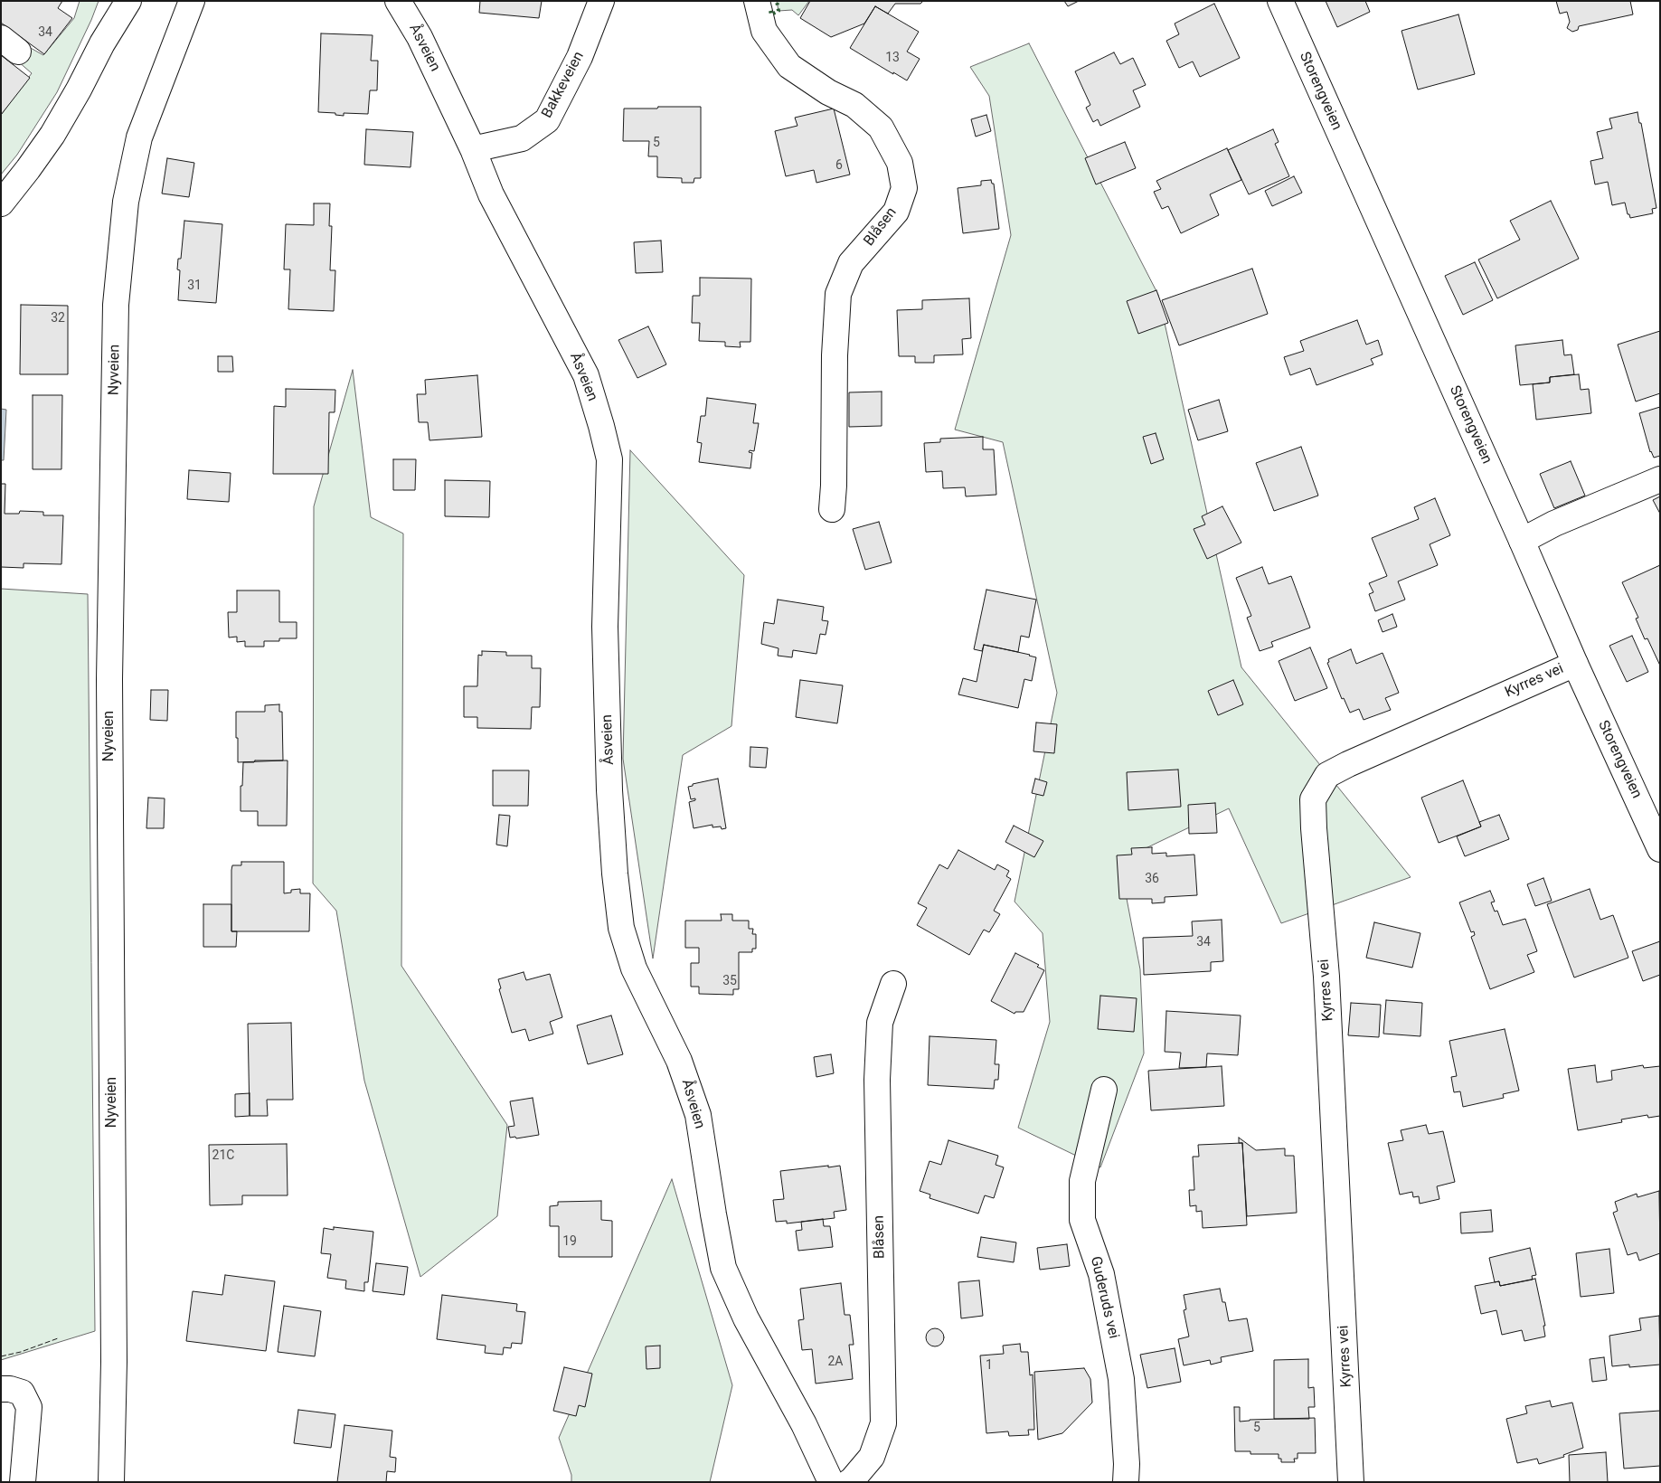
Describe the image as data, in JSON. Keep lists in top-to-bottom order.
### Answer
{
  "streets": {
    "street": [
      "Åsveien",
      "Bakkeveien",
      "Storengveien",
      "Blåsen",
      "Nyveien",
      "Kyrres vei",
      "Guderuds vei"
    ]
  },
  "crossings": [
    ["Åsveien", "Bakkeveien"],
    ["Storengveien", "Kyrres vei"]
  ],
  "house_numbers": [
    "34",
    "13",
    "5",
    "6",
    "31",
    "32",
    "36",
    "34",
    "35",
    "21C",
    "19",
    "2A",
    "1",
    "5"
  ]
}
